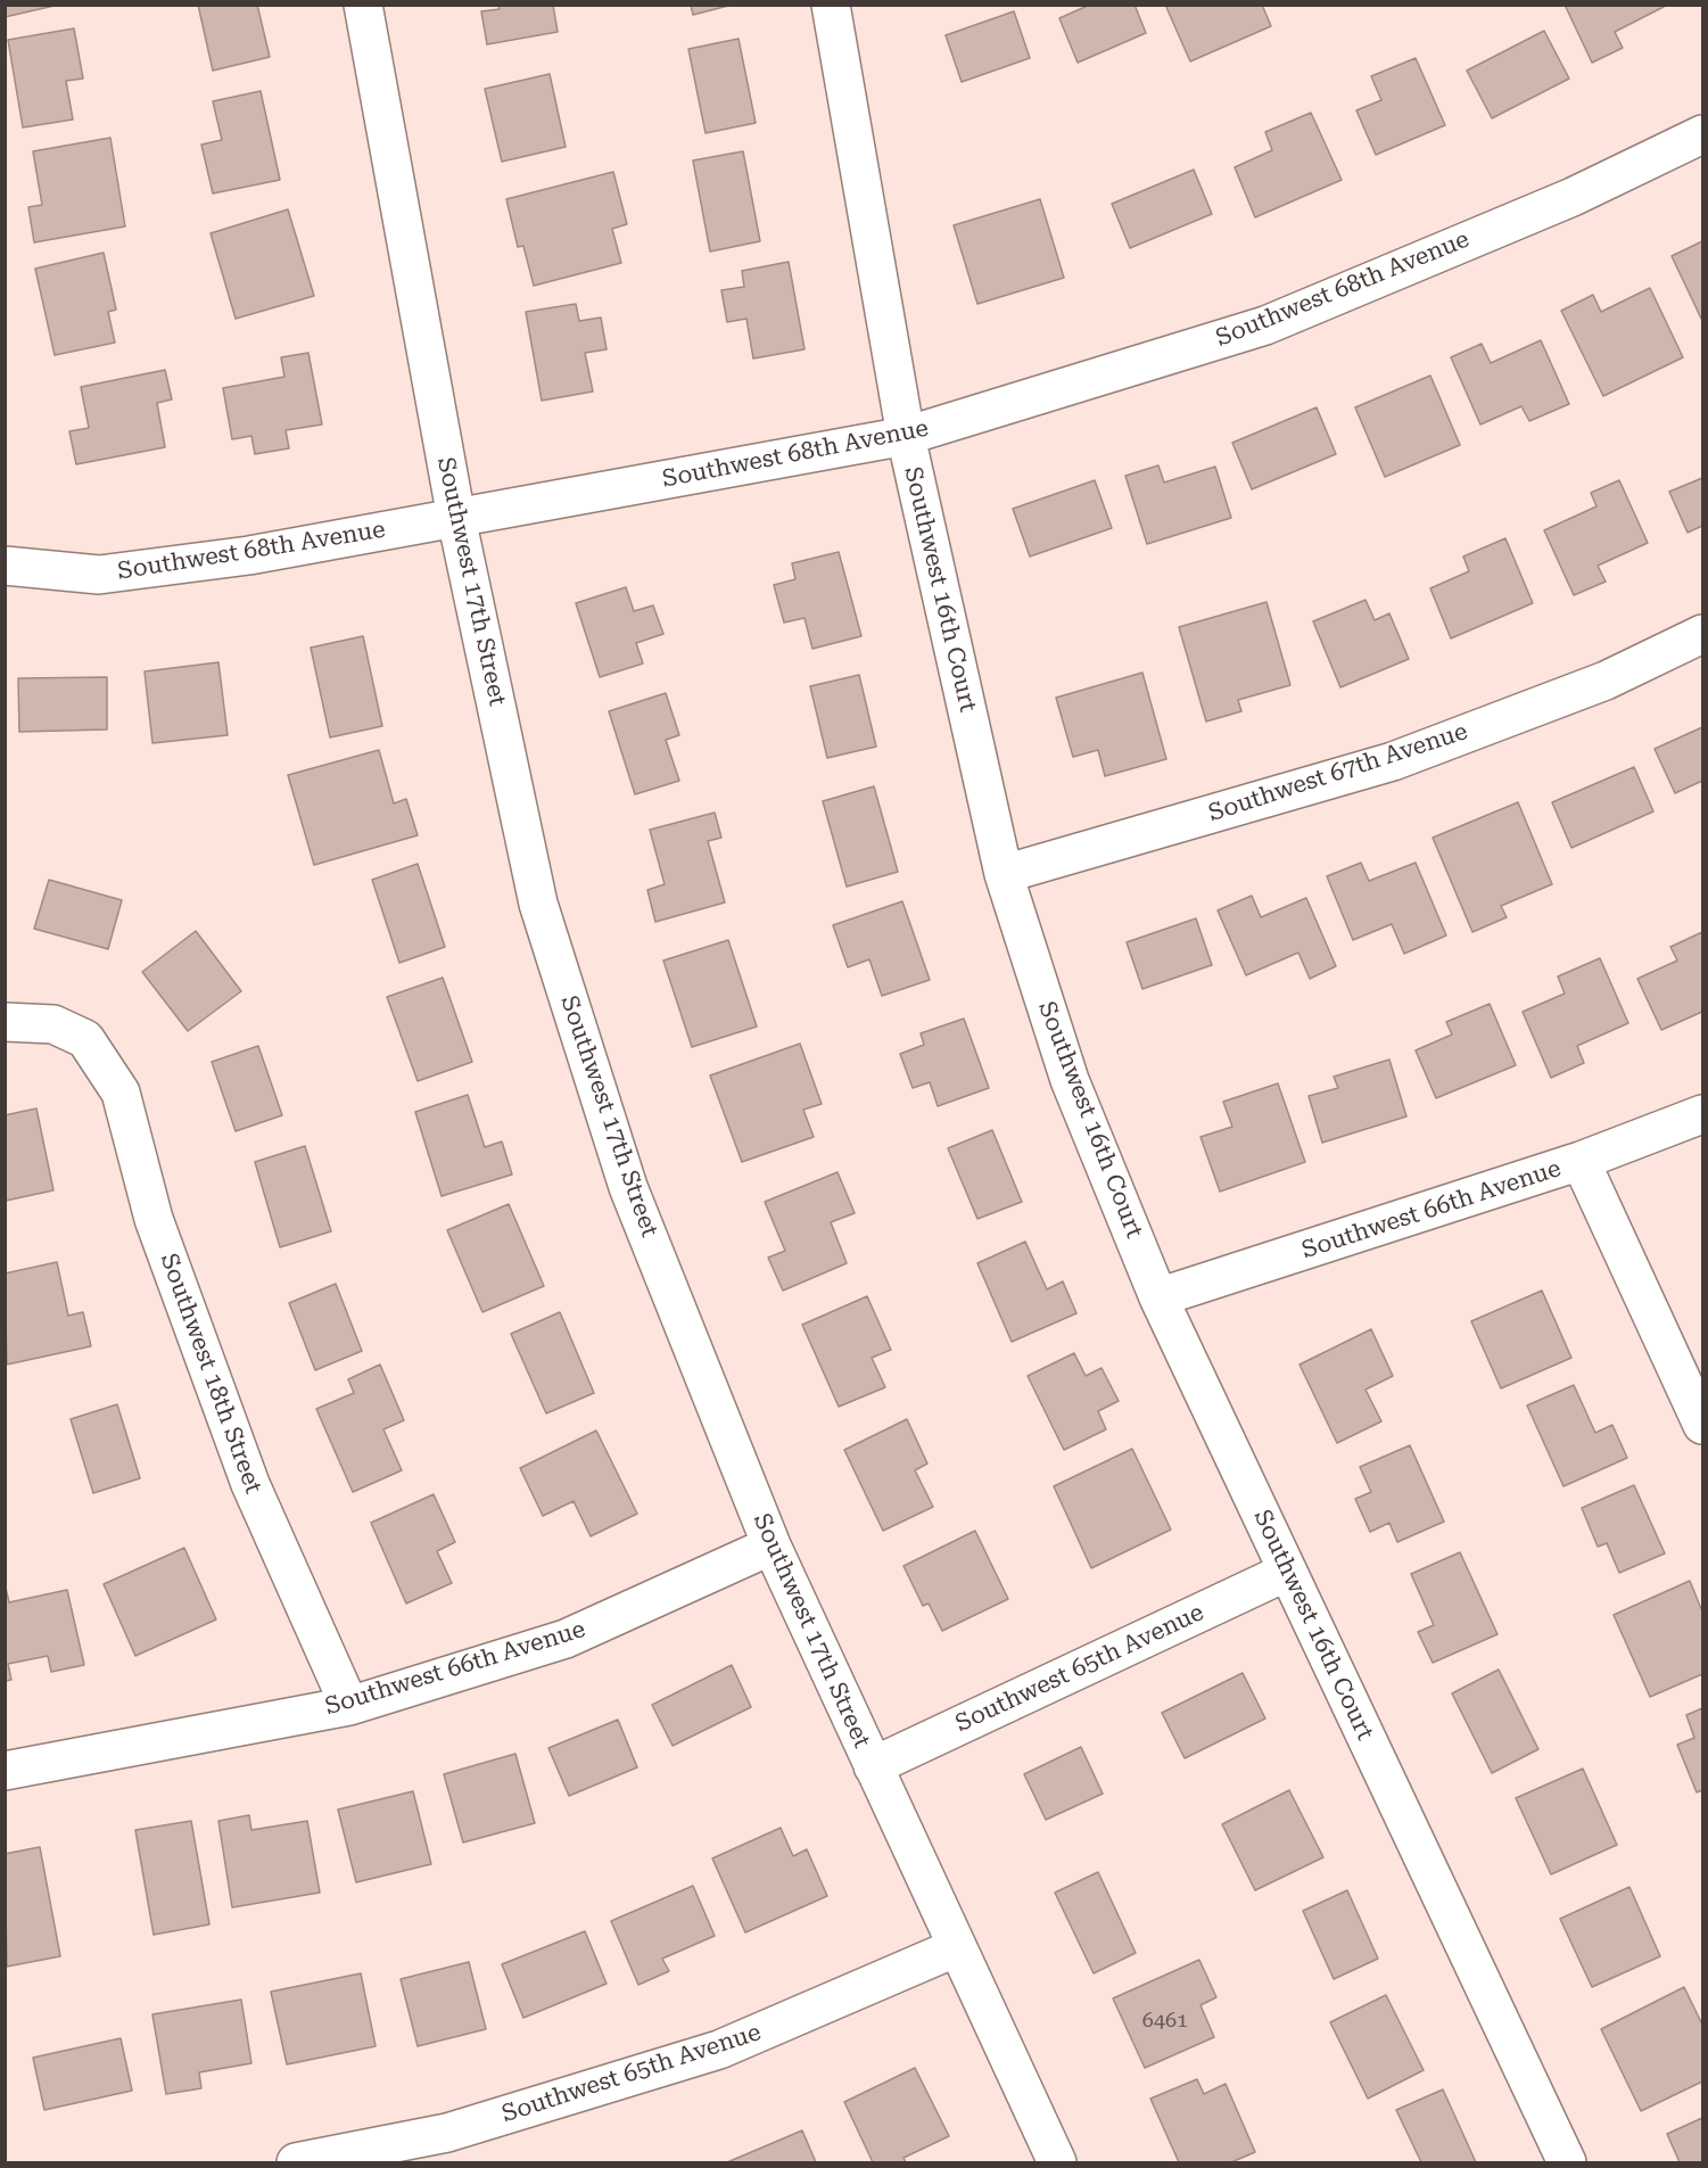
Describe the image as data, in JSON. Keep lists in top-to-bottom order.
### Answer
{
  "streets": {
    "street": [
      "Southwest 68th Avenue",
      "Southwest 17th Street",
      "Southwest 16th Court",
      "Southwest 67th Avenue",
      "Southwest 66th Avenue",
      "Southwest 18th Street",
      "Southwest 65th Avenue"
    ]
  },
  "crossings": [
    ["Southwest 68th Avenue", "Southwest 17th Street"],
    ["Southwest 68th Avenue", "Southwest 16th Court"],
    ["Southwest 17th Street", "Southwest 66th Avenue"],
    ["Southwest 17th Street", "Southwest 65th Avenue"],
    ["Southwest 16th Court", "Southwest 67th Avenue"],
    ["Southwest 16th Court", "Southwest 66th Avenue"],
    ["Southwest 16th Court", "Southwest 65th Avenue"],
    ["Southwest 66th Avenue", "Southwest 18th Street"]
  ],
  "house_numbers": ["6461"]
}
